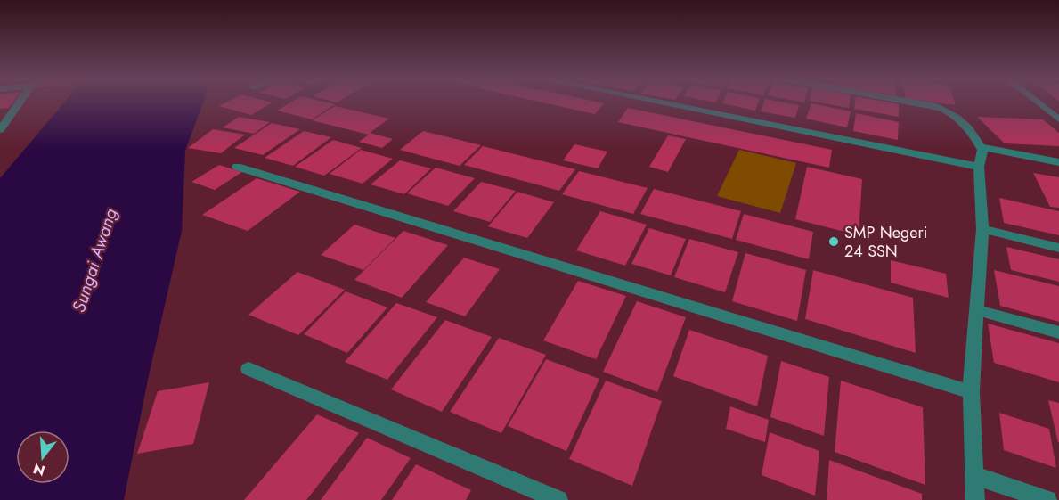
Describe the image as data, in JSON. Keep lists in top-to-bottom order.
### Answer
{
  "water": ["Sungai Awang"],
  "places": ["SMP Negeri 24 SSN"],
  "north": "bottom"
}
